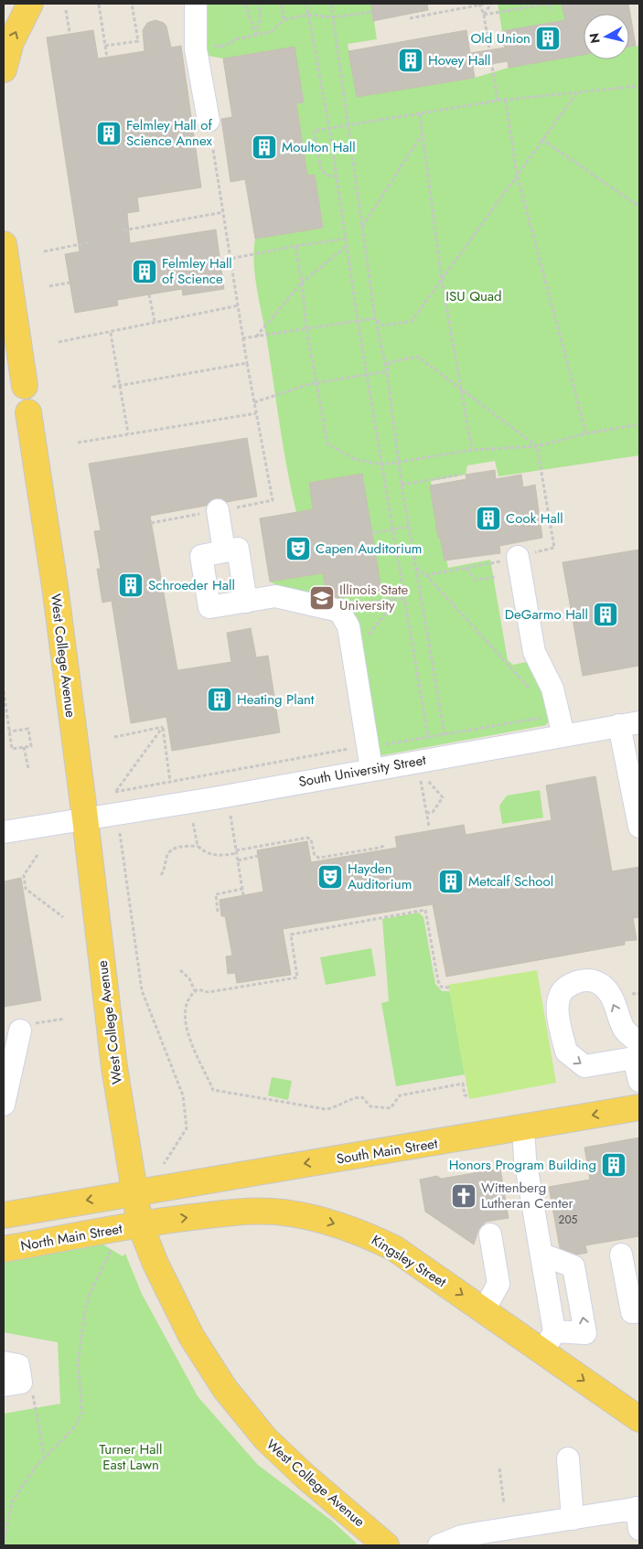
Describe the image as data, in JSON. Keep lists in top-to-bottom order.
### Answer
{
  "streets": {
    "main road": [
      "West College Avenue",
      "South Main Street",
      "North Main Street",
      "Kingsley Street"
    ],
    "street": ["South University Street"]
  },
  "crossings": [
    ["West College Avenue", "South University Street"],
    ["West College Avenue", "South Main Street"],
    ["West College Avenue", "North Main Street"],
    ["West College Avenue", "Kingsley Street"],
    ["North Main Street", "Kingsley Street"]
  ],
  "one_way": ["South Main Street", "Kingsley Street"],
  "parks": ["ISU Quad", "Turner Hall East Lawn"],
  "places": {
    "building": [
      "Old Union",
      "Hovey Hall",
      "Felmley Hall of Science Annex",
      "Moulton Hall",
      "Felmley Hall of Science",
      "Cook Hall",
      "Schroeder Hall",
      "DeGarmo Hall",
      "Heating Plant",
      "Metcalf School",
      "Honors Program Building"
    ],
    "theatre": ["Capen Auditorium", "Hayden Auditorium"],
    "school or university": ["Illinois State University"],
    "church": ["Wittenberg Lutheran Center"]
  },
  "house_numbers": ["205"],
  "north": "left"
}
